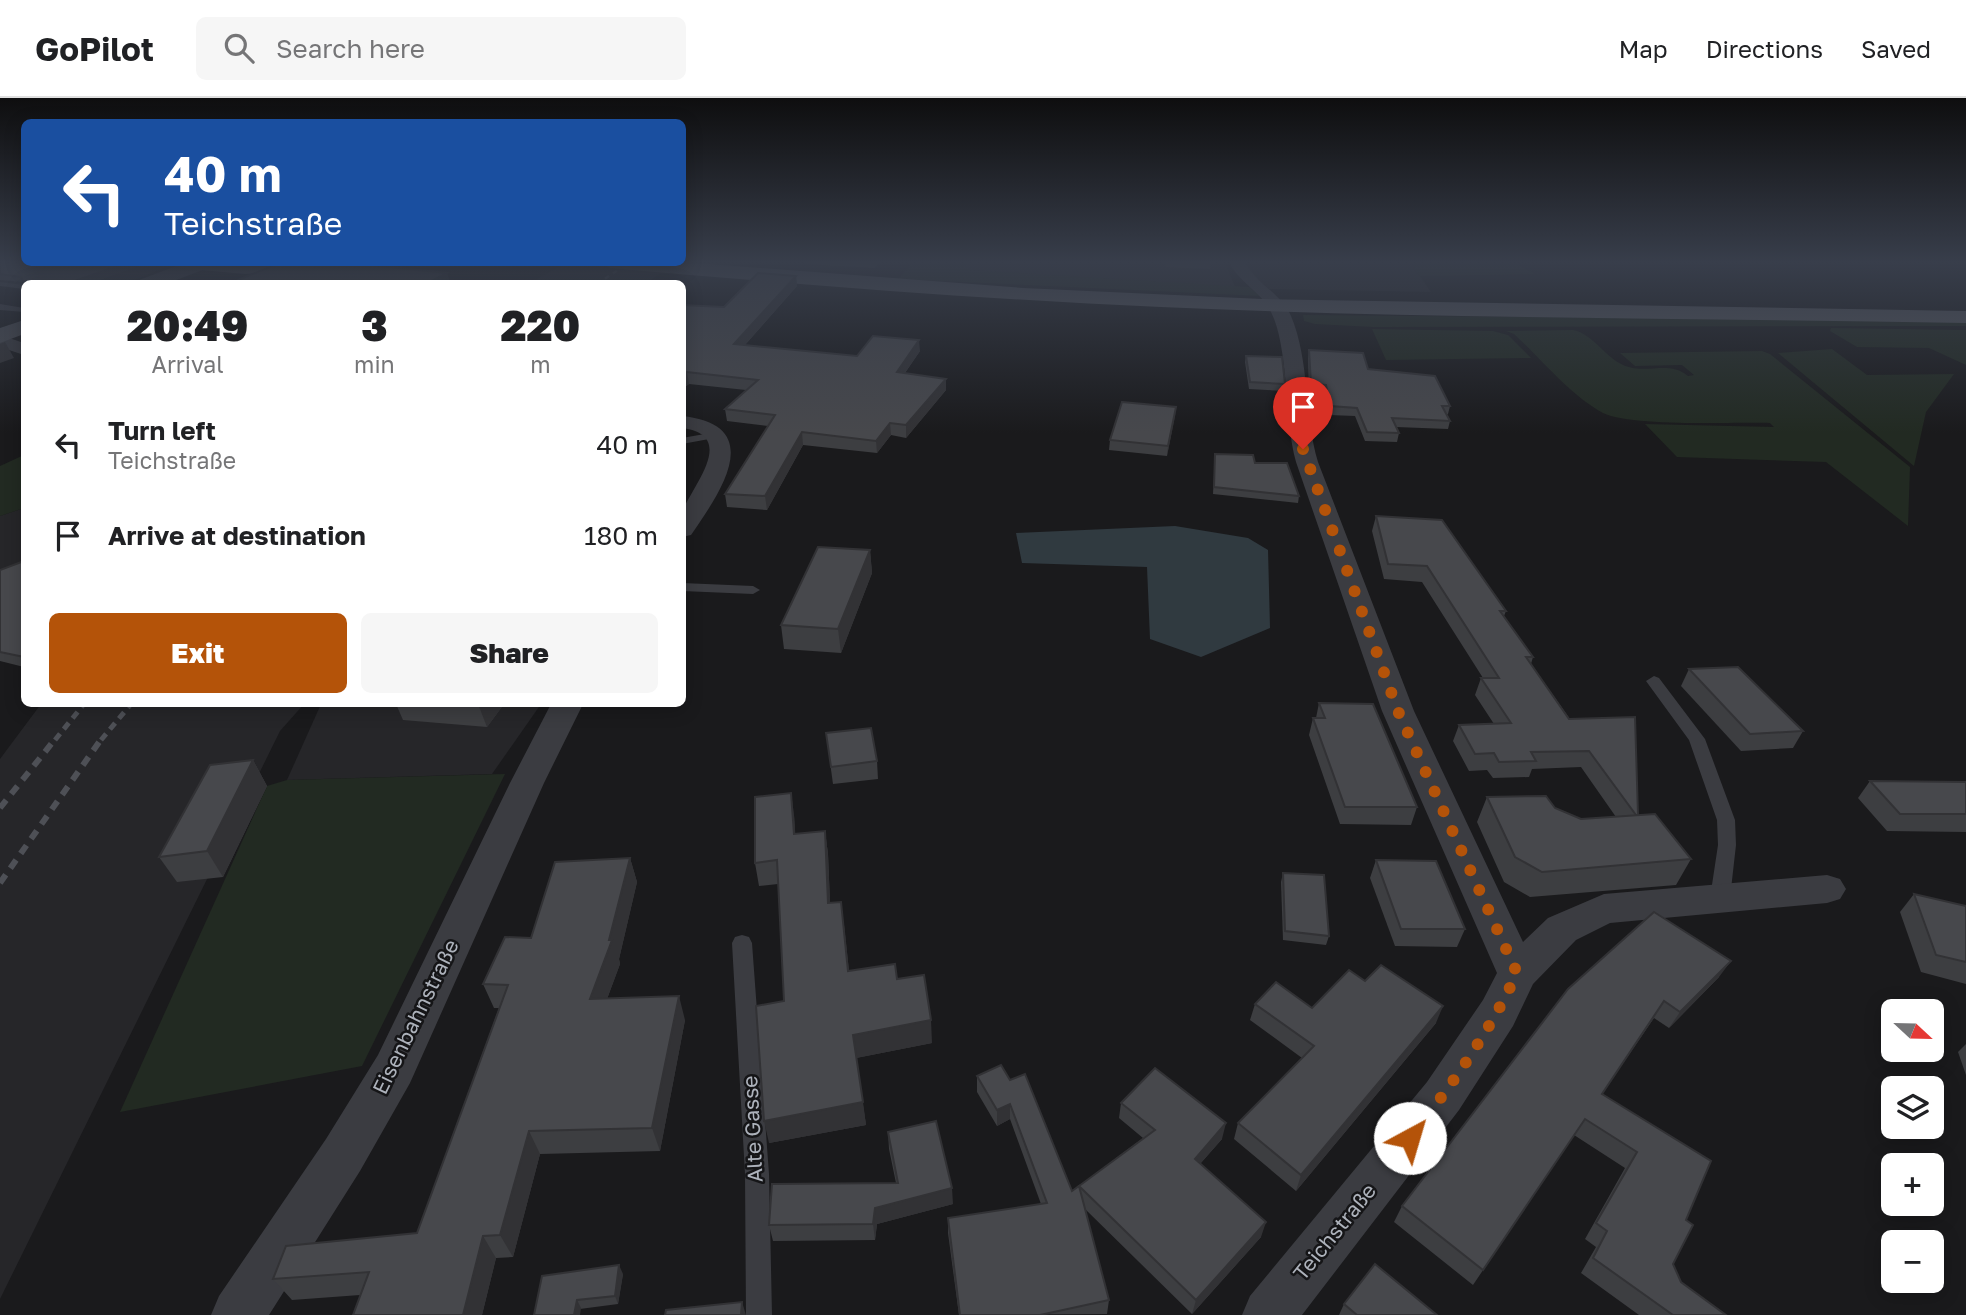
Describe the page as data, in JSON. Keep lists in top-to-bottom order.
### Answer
{
  "streets": {
    "street": ["Eisenbahnstraße", "Teichstraße"],
    "lane": ["Alte Gasse"]
  },
  "north": "right",
  "page": {
    "header": "GoPilot",
    "search": "Search here",
    "nav": ["Map", "Directions", "Saved"],
    "turn": ["40 m", "Teichstraße"],
    "eta": [
      "20:49",
      "Arrival",
      "3",
      "min",
      "220",
      "m"
    ],
    "list": [
      {
        "name": "Turn left",
        "note": "Teichstraße",
        "value": "40 m"
      },
      {
        "name": "Arrive at destination",
        "value": "180 m"
      }
    ],
    "buttons": ["Exit", "Share"],
    "map_buttons": ["+", "−"]
  }
}
